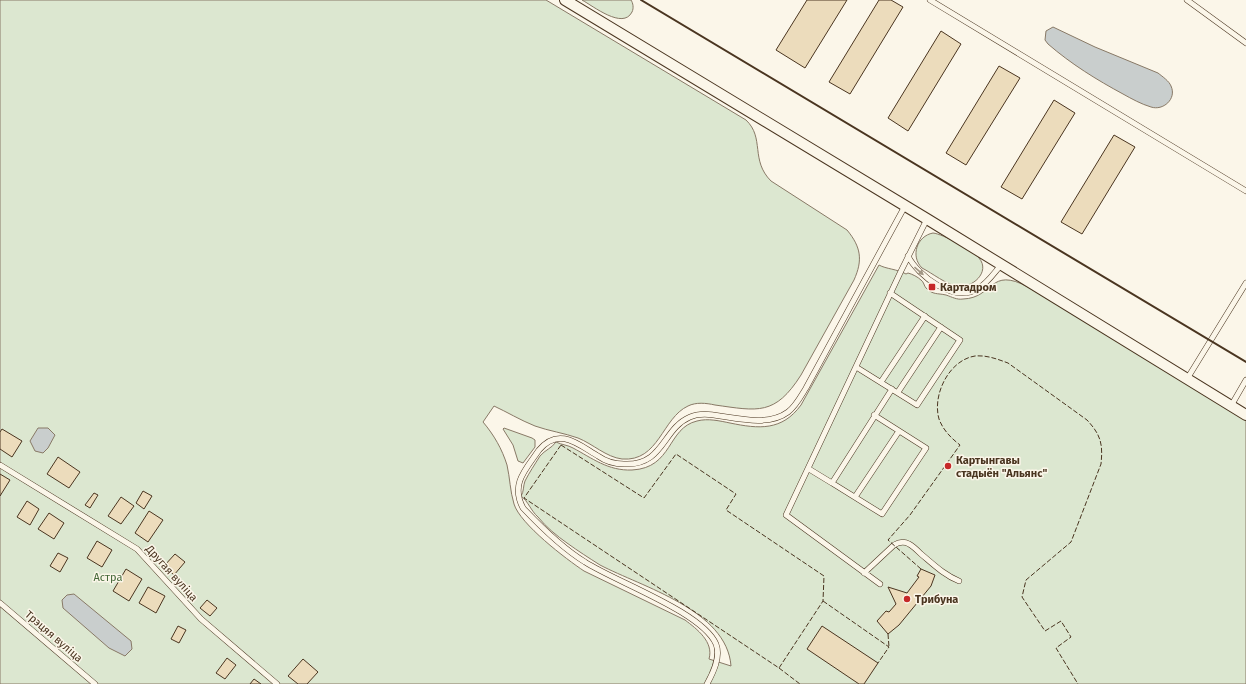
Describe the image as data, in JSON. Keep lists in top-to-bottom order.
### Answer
{
  "streets": {
    "lane": ["Другая вуліца", "Трэцяя вуліца"]
  },
  "parks": ["Астра"],
  "places": {
    "transit": ["Картадром"],
    "other": ["Картынгавы стадыён \"Альянс\"", "Трибуна"]
  }
}
